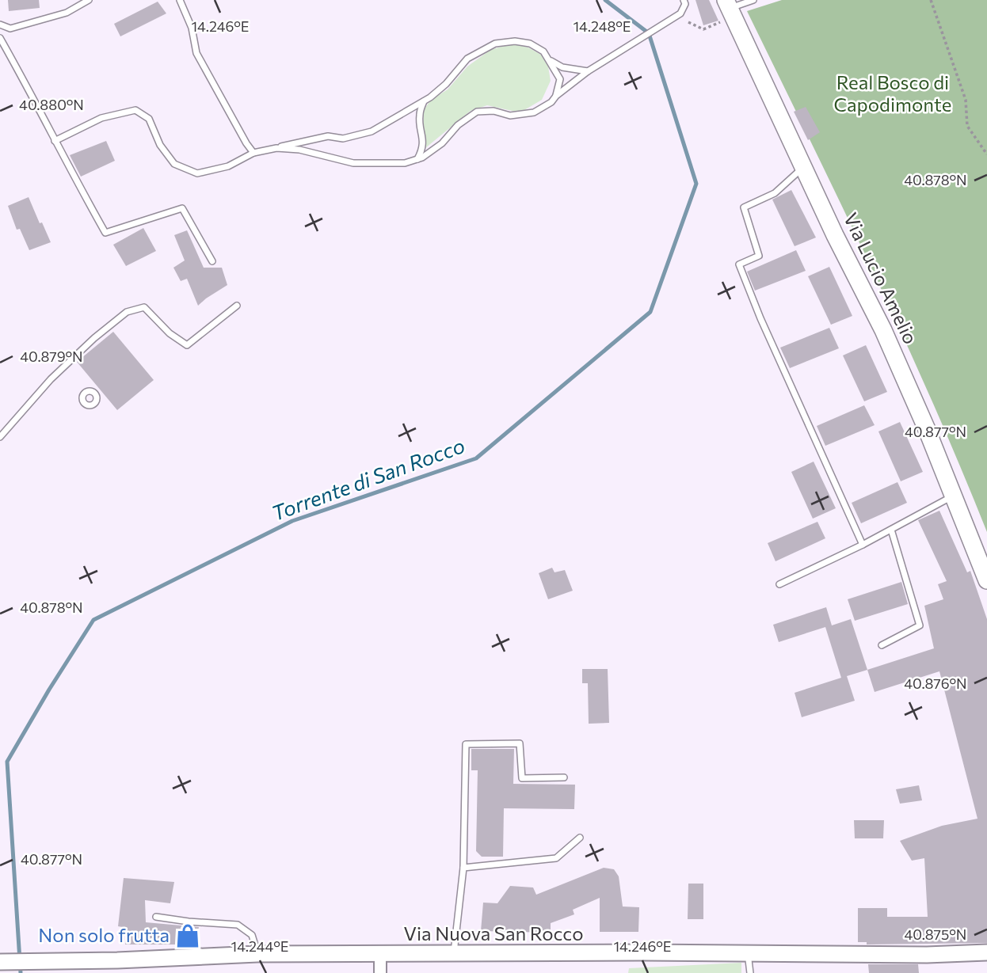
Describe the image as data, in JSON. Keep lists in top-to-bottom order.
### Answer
{
  "streets": {
    "main road": ["Via Lucio Amelio", "Via Nuova San Rocco"]
  },
  "water": ["Torrente di San Rocco"],
  "parks": ["Real Bosco di Capodimonte"],
  "places": {
    "shop": ["Non solo frutta"]
  },
  "coordinates": [
    "14.246°E",
    "14.248°E",
    "40.880°N",
    "40.878°N",
    "40.879°N",
    "40.877°N",
    "40.876°N",
    "40.875°N",
    "14.244°E"
  ]
}
